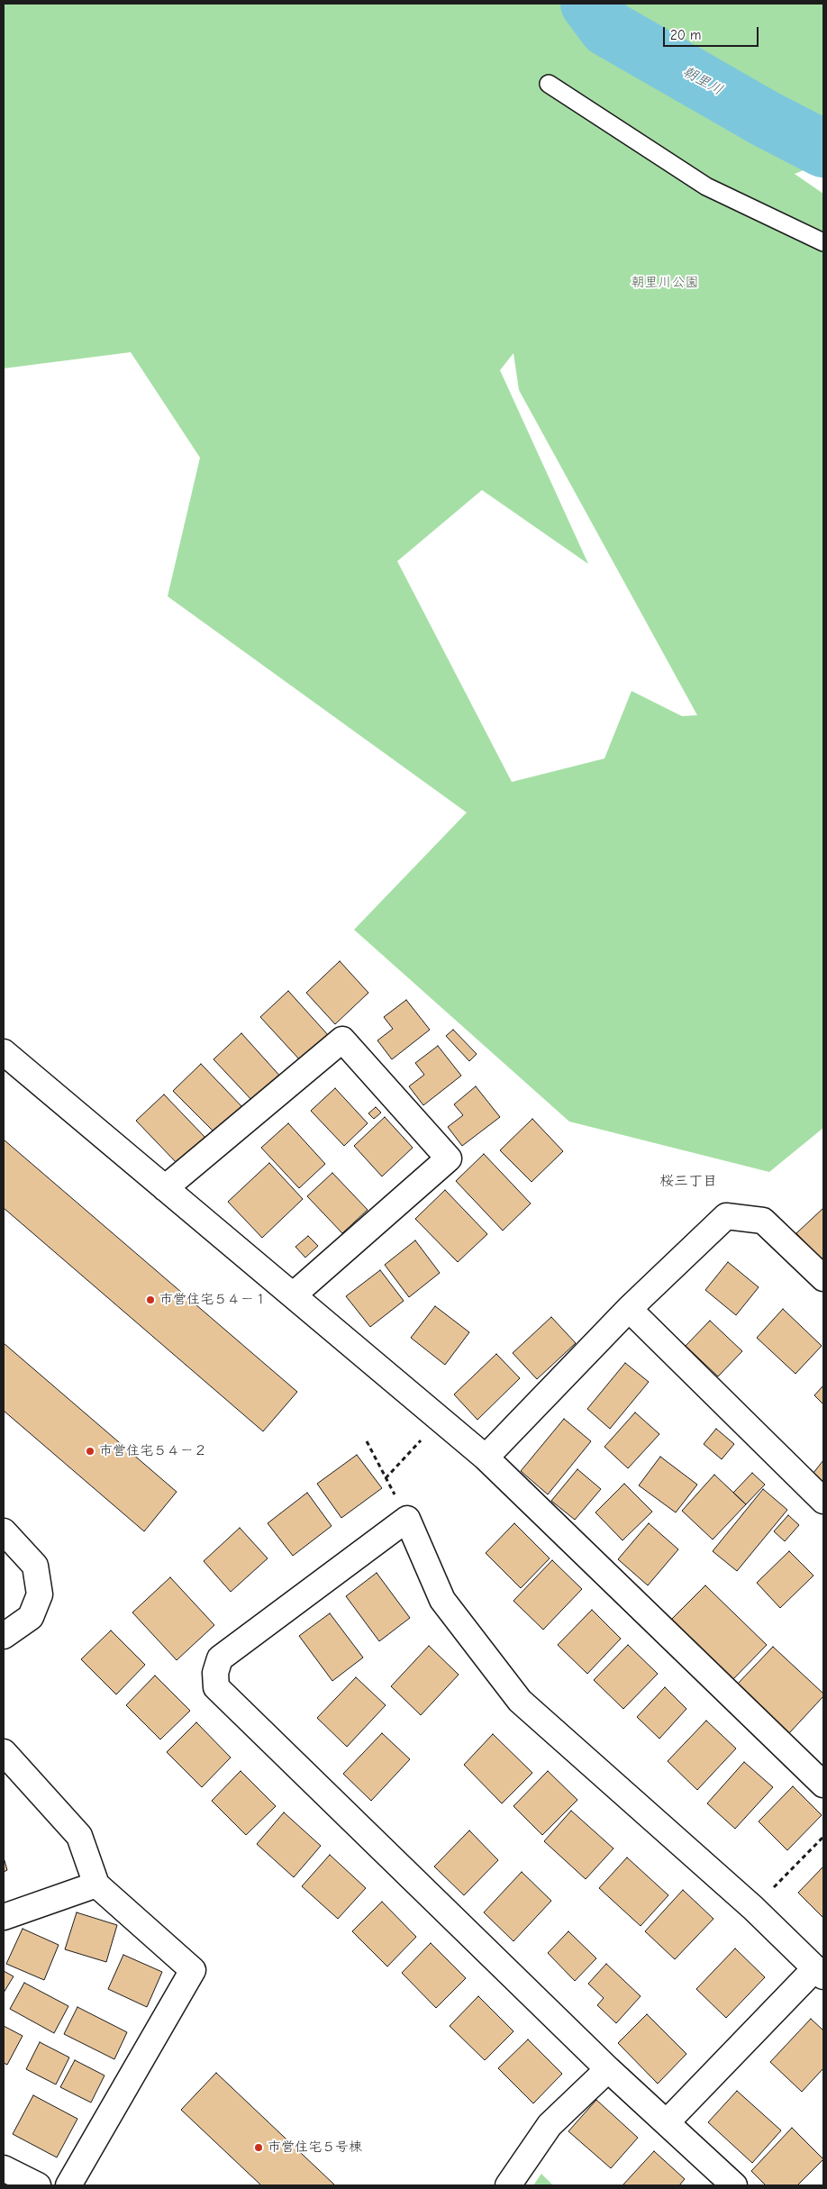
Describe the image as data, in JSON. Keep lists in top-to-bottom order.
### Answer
{
  "districts": ["桜三丁目"],
  "water": ["朝里川"],
  "parks": ["朝里川公園"],
  "places": ["市営住宅５４－１", "市営住宅５４－２", "市営住宅５号棟"],
  "scale_bar": "20 m"
}
